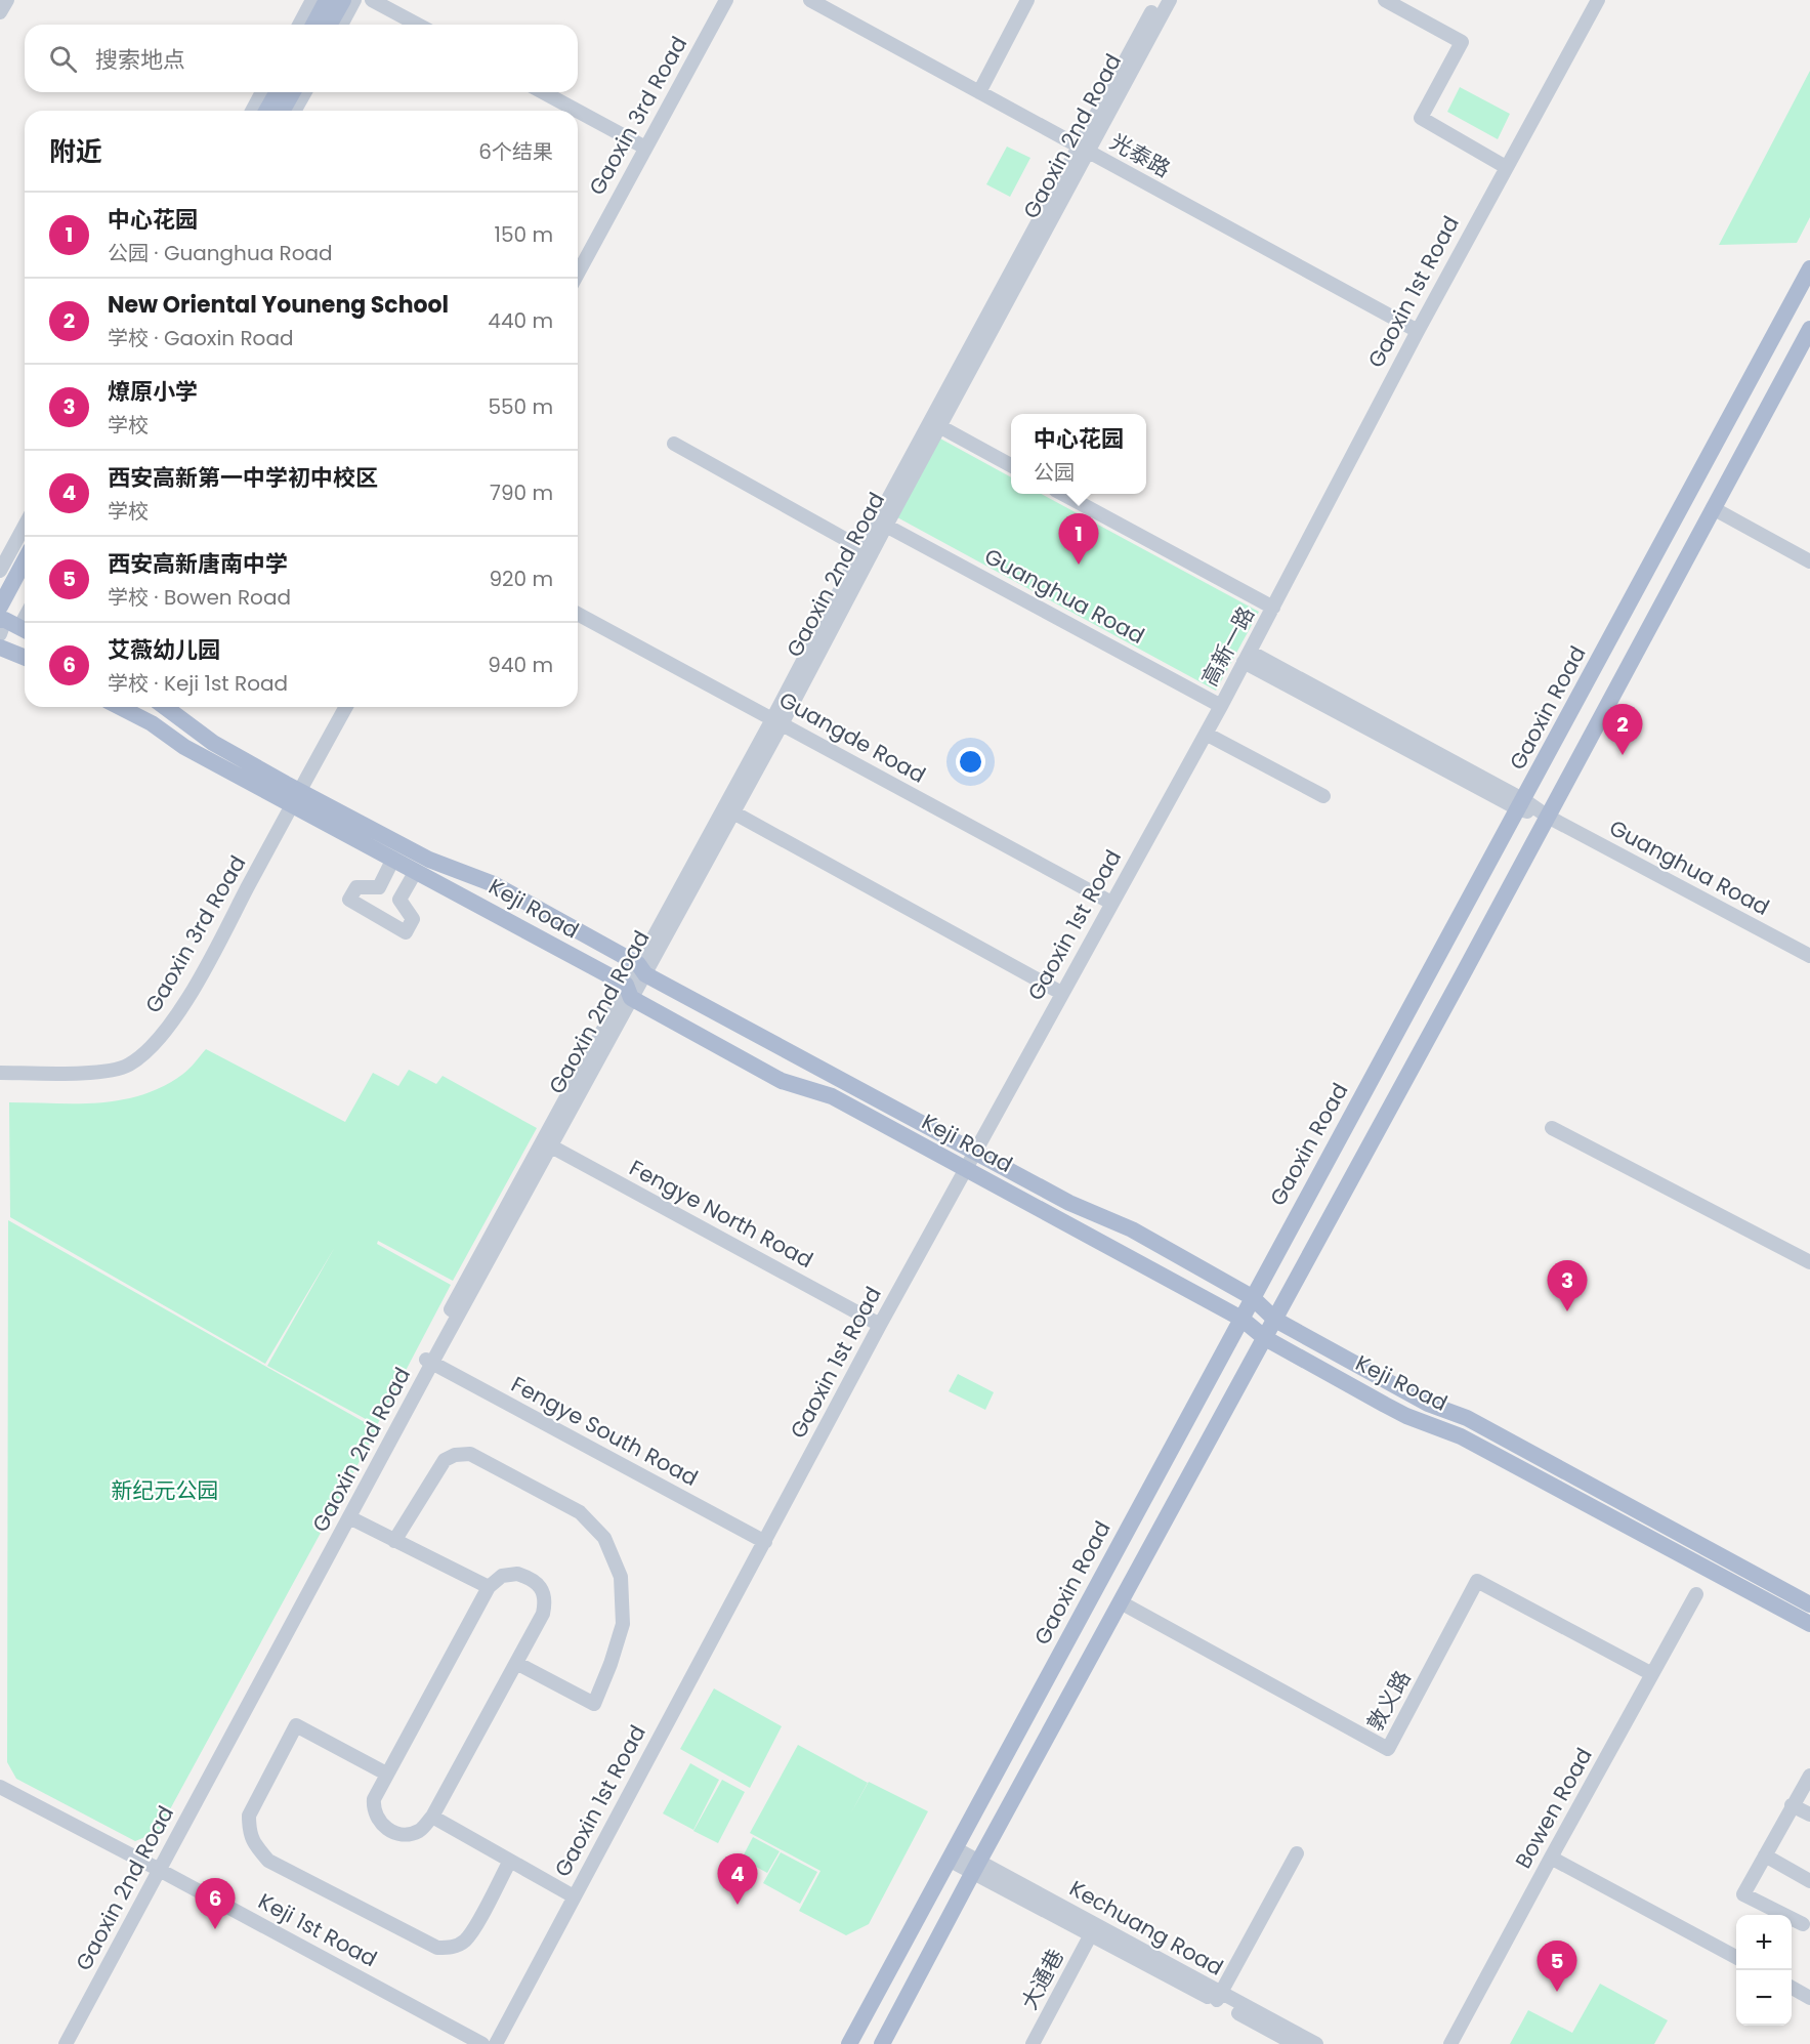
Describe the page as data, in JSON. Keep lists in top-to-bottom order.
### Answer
{
  "streets": {
    "main road": ["Gaoxin Road", "Keji Road"],
    "street": [
      "Gaoxin 3rd Road",
      "Gaoxin 2nd Road",
      "光泰路",
      "Gaoxin 1st Road",
      "Guanghua Road",
      "高新一路",
      "Guangde Road",
      "Fengye North Road",
      "Fengye South Road",
      "敦义路",
      "Bowen Road",
      "Kechuang Road",
      "Keji 1st Road",
      "大通巷"
    ]
  },
  "crossings": [
    ["Gaoxin 3rd Road", "Keji Road"],
    ["Gaoxin 2nd Road", "光泰路"],
    ["Gaoxin 2nd Road", "Guanghua Road"],
    ["Gaoxin 2nd Road", "Guangde Road"],
    ["Gaoxin 2nd Road", "Keji Road"],
    ["Gaoxin 2nd Road", "Fengye North Road"],
    ["Gaoxin 2nd Road", "Fengye South Road"],
    ["Gaoxin 2nd Road", "Keji 1st Road"],
    ["光泰路", "Gaoxin 1st Road"],
    ["Gaoxin 1st Road", "Guanghua Road"],
    ["Gaoxin 1st Road", "高新一路"],
    ["Gaoxin 1st Road", "Guangde Road"],
    ["Gaoxin 1st Road", "Keji Road"],
    ["Gaoxin 1st Road", "Fengye North Road"],
    ["Gaoxin 1st Road", "Fengye South Road"],
    ["Guanghua Road", "高新一路"],
    ["Guanghua Road", "Gaoxin Road"],
    ["Gaoxin Road", "Keji Road"],
    ["Gaoxin Road", "Kechuang Road"],
    ["敦义路", "Bowen Road"],
    ["Kechuang Road", "大通巷"]
  ],
  "parks": ["新纪元公园"],
  "page": {
    "search": "搜索地点",
    "heading": ["附近", "6个结果"],
    "list": [
      {
        "mark": "1",
        "name": "中心花园",
        "note": "公园 · Guanghua Road",
        "value": "150 m"
      },
      {
        "mark": "2",
        "name": "New Oriental Youneng School",
        "note": "学校 · Gaoxin Road",
        "value": "440 m"
      },
      {
        "mark": "3",
        "name": "燎原小学",
        "note": "学校",
        "value": "550 m"
      },
      {
        "mark": "4",
        "name": "西安高新第一中学初中校区",
        "note": "学校",
        "value": "790 m"
      },
      {
        "mark": "5",
        "name": "西安高新唐南中学",
        "note": "学校 · Bowen Road",
        "value": "920 m"
      },
      {
        "mark": "6",
        "name": "艾薇幼儿园",
        "note": "学校 · Keji 1st Road",
        "value": "940 m"
      }
    ],
    "popup": ["中心花园", "公园"],
    "pins": [
      "1",
      "2",
      "3",
      "4",
      "6",
      "5"
    ],
    "map_buttons": ["+", "−"]
  }
}
